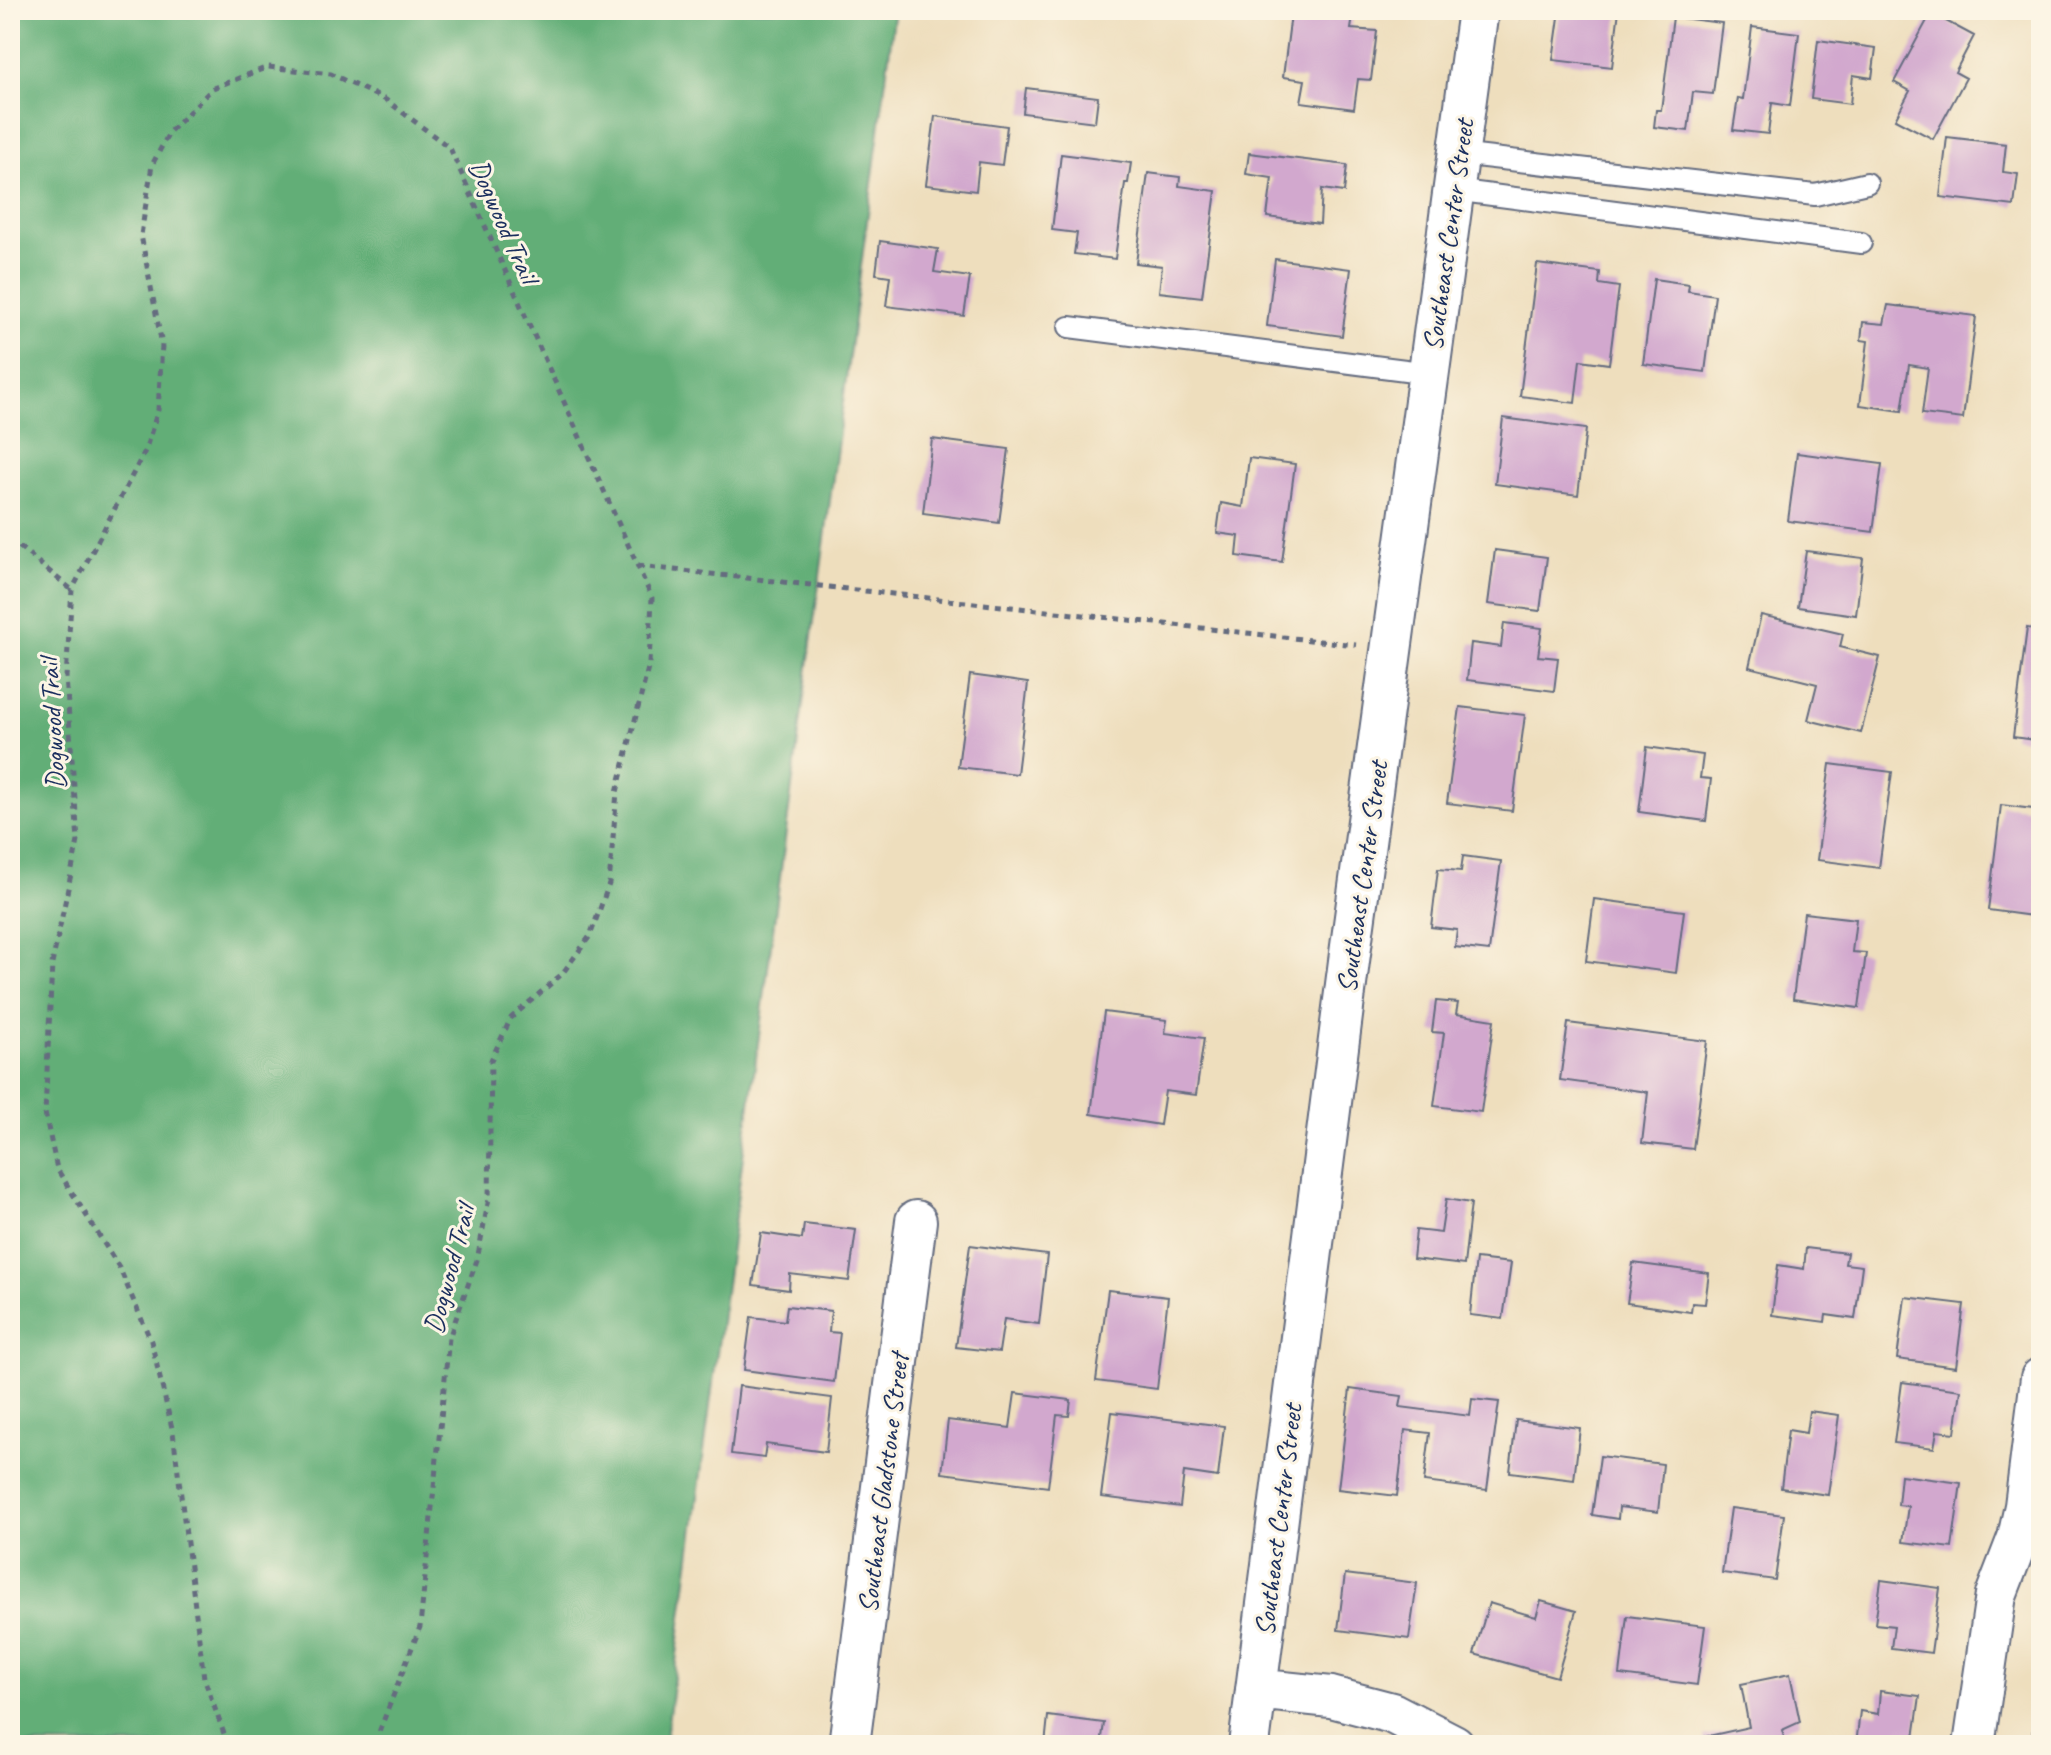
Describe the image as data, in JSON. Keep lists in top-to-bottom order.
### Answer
{
  "streets": {
    "street": ["Southeast Center Street", "Southeast Gladstone Street"],
    "path": ["Dogwood Trail"]
  }
}
